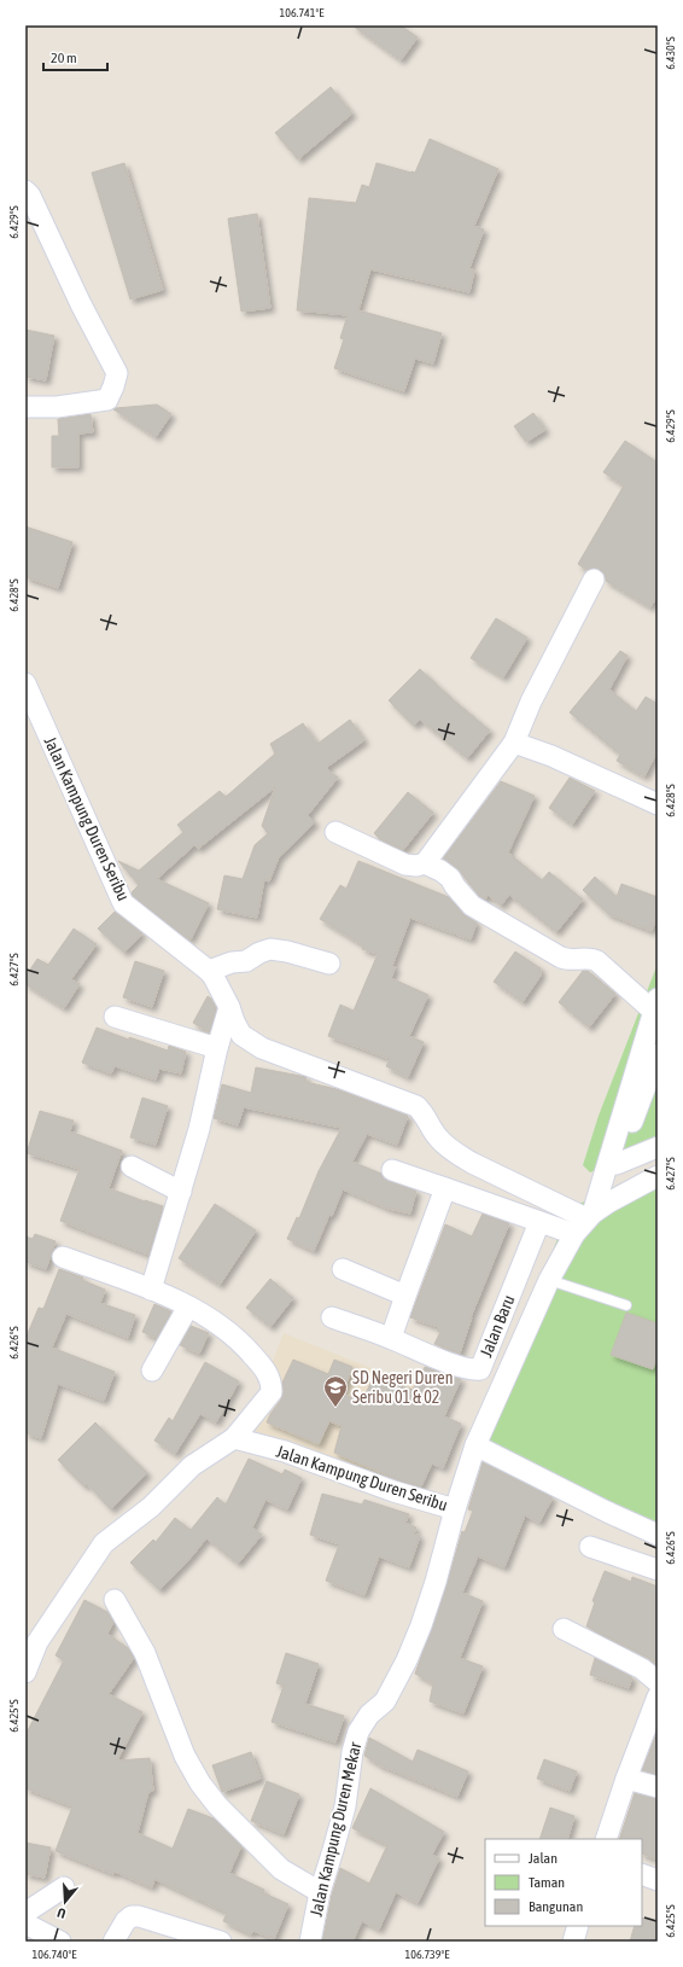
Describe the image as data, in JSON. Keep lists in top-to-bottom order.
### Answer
{
  "streets": {
    "street": ["Jalan Kampung Duren Seribu", "Jalan Baru", "Jalan Kampung Duren Mekar"]
  },
  "crossings": [
    ["Jalan Kampung Duren Seribu", "Jalan Kampung Duren Mekar"]
  ],
  "places": {
    "school or university": ["SD Negeri Duren Seribu 01 & 02"]
  },
  "legend": ["Jalan", "Taman", "Bangunan"],
  "scale_bar": "20 m",
  "north": "bottom",
  "coordinates": [
    "106.741°E",
    "6.430°S",
    "6.429°S",
    "6.428°S",
    "6.427°S",
    "6.426°S",
    "6.425°S",
    "106.740°E",
    "106.739°E"
  ]
}
